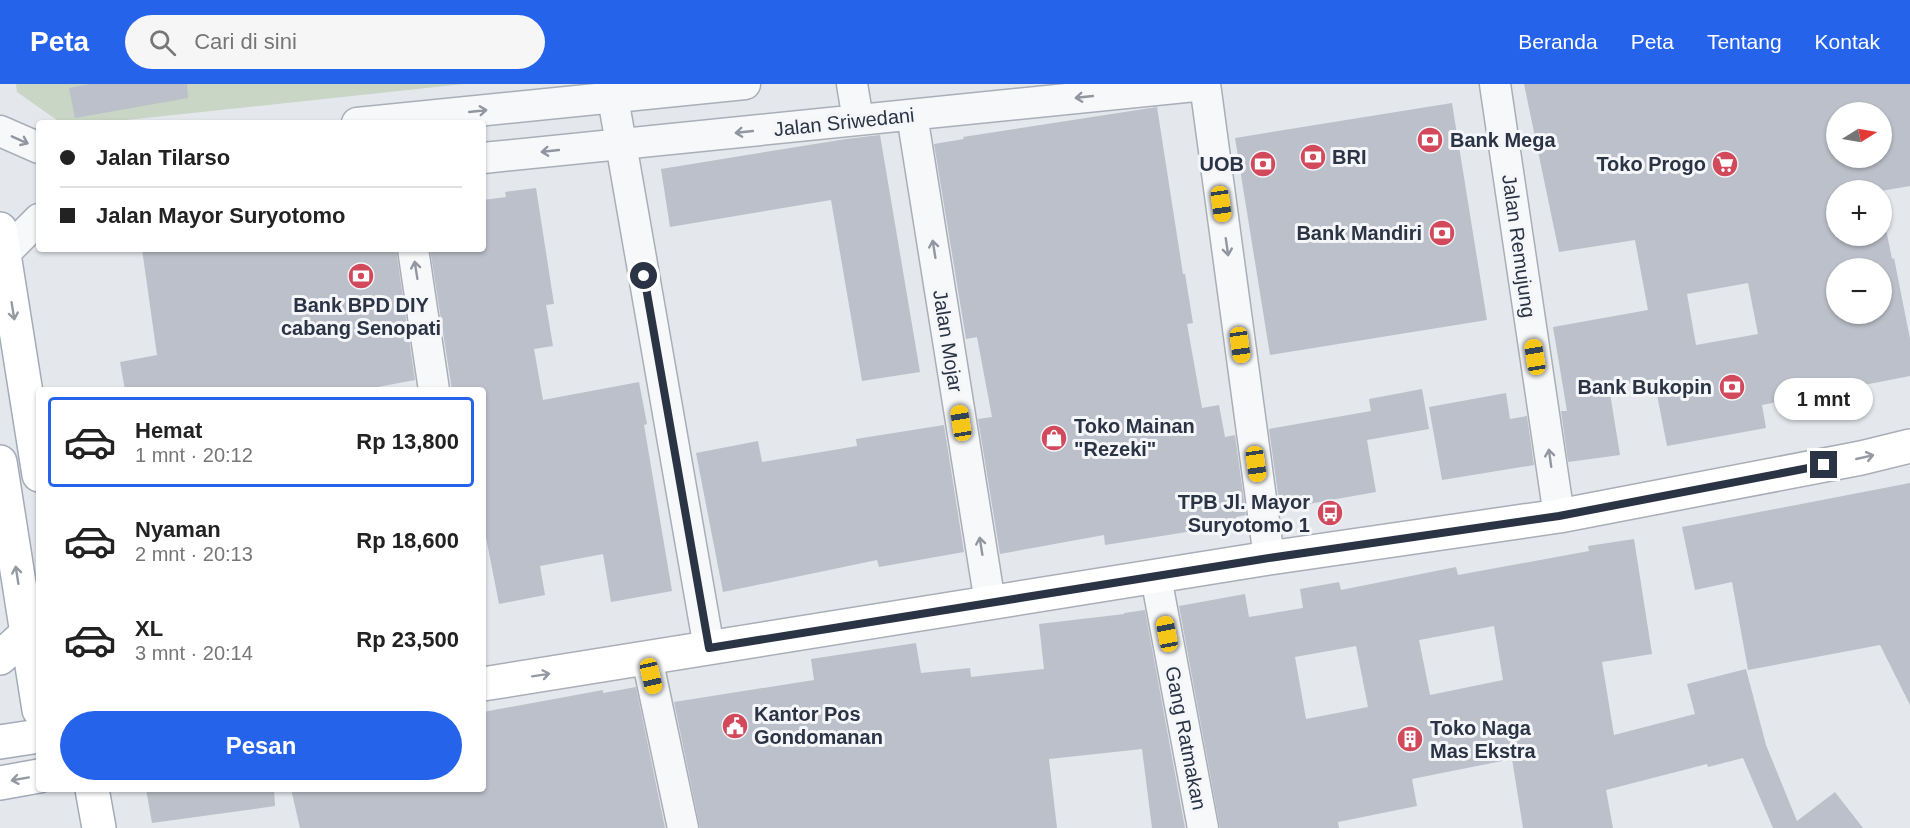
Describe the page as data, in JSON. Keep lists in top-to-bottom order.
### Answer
{
  "streets": {
    "street": [
      "Jalan Sriwedani",
      "Jalan Remujung",
      "Jalan Mojar",
      "Gang Ratmakan"
    ]
  },
  "crossings": [
    ["Jalan Sriwedani", "Jalan Mojar"]
  ],
  "one_way": ["Jalan Remujung", "Jalan Mojar"],
  "places": {
    "bank": [
      "Bank Mega",
      "BRI",
      "UOB",
      "Bank Mandiri",
      "Bank BPD DIY cabang Senopati",
      "Bank Bukopin"
    ],
    "supermarket": ["Toko Progo"],
    "shop": ["Toko Mainan \"Rezeki\""],
    "bus stop": ["TPB Jl. Mayor Suryotomo 1"],
    "public building": ["Kantor Pos Gondomanan"],
    "building": ["Toko Naga Mas Ekstra"]
  },
  "north": "right",
  "page": {
    "header": "Peta",
    "search": "Cari di sini",
    "nav": [
      "Beranda",
      "Peta",
      "Tentang",
      "Kontak"
    ],
    "map_buttons": ["+", "−"],
    "banner": ["Jalan Tilarso", "Jalan Mayor Suryotomo"],
    "bubble": "1 mnt",
    "list": [
      {
        "name": "Hemat",
        "note": "1 mnt · 20:12",
        "value": "Rp 13,800"
      },
      {
        "name": "Nyaman",
        "note": "2 mnt · 20:13",
        "value": "Rp 18,600"
      },
      {
        "name": "XL",
        "note": "3 mnt · 20:14",
        "value": "Rp 23,500"
      }
    ],
    "buttons": "Pesan"
  }
}
